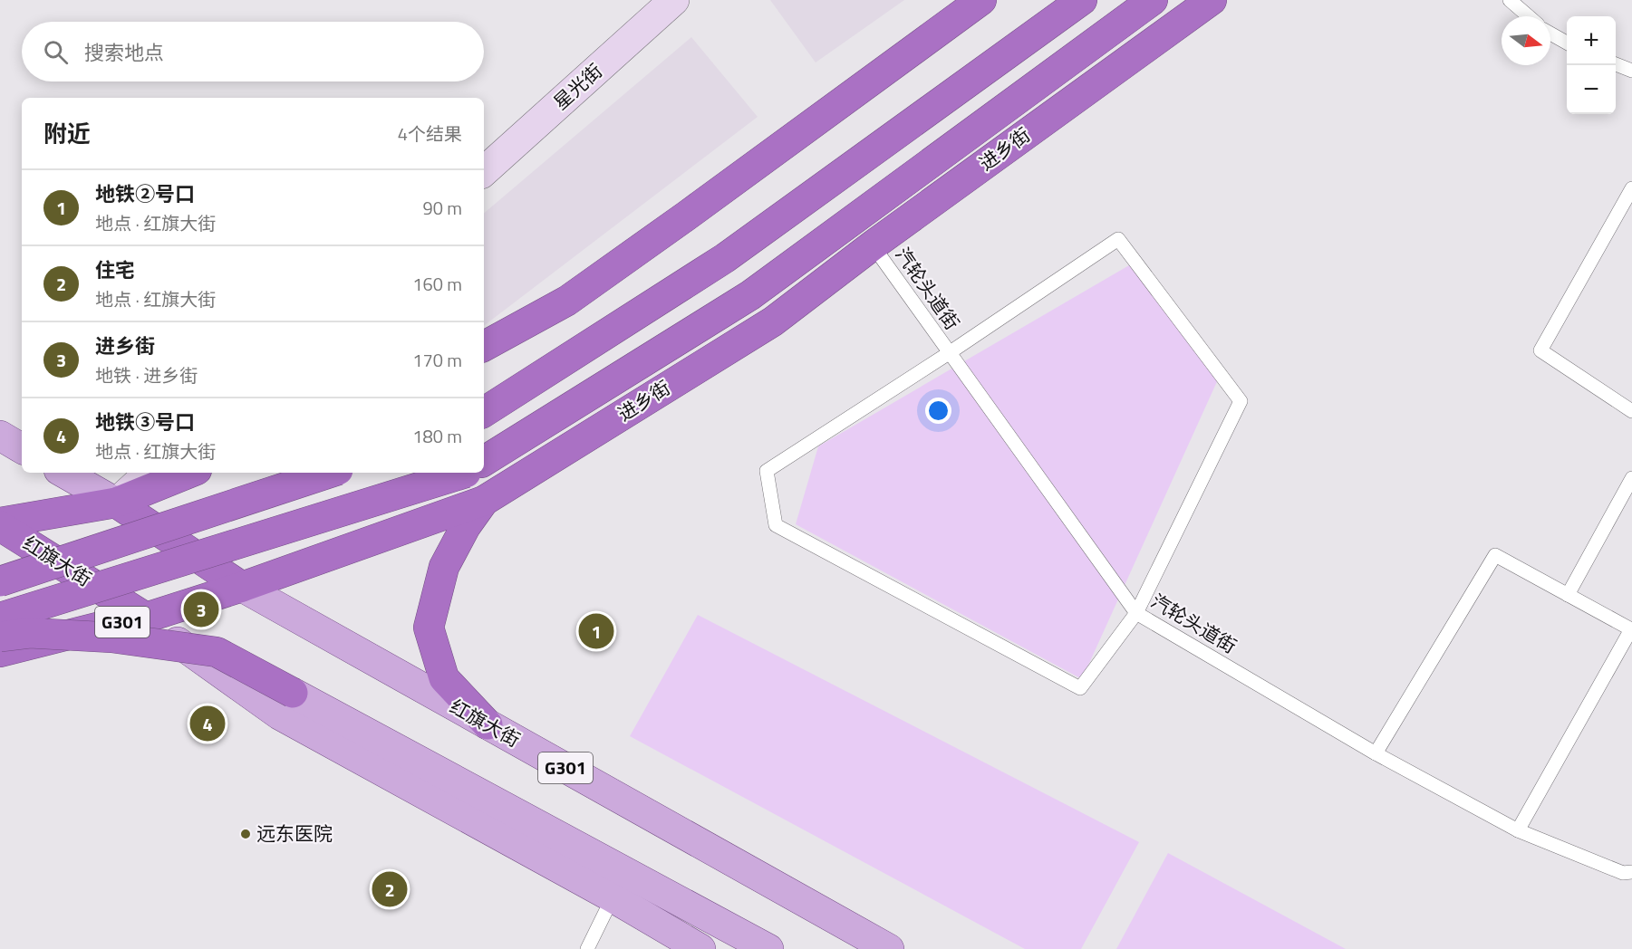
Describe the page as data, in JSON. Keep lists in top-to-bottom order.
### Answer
{
  "streets": {
    "highway": ["进乡街", "红旗大街", "G301"],
    "street": ["星光街"],
    "lane": ["汽轮头道街"]
  },
  "crossings": [
    ["进乡街", "汽轮头道街"],
    ["进乡街", "红旗大街"]
  ],
  "places": ["远东医院"],
  "north": "right",
  "page": {
    "map_buttons": ["+", "−"],
    "search": "搜索地点",
    "heading": ["附近", "4个结果"],
    "list": [
      {
        "mark": "1",
        "name": "地铁②号口",
        "note": "地点 · 红旗大街",
        "value": "90 m"
      },
      {
        "mark": "2",
        "name": "住宅",
        "note": "地点 · 红旗大街",
        "value": "160 m"
      },
      {
        "mark": "3",
        "name": "进乡街",
        "note": "地铁 · 进乡街",
        "value": "170 m"
      },
      {
        "mark": "4",
        "name": "地铁③号口",
        "note": "地点 · 红旗大街",
        "value": "180 m"
      }
    ],
    "pins": [
      "3",
      "1",
      "4",
      "2"
    ]
  }
}
